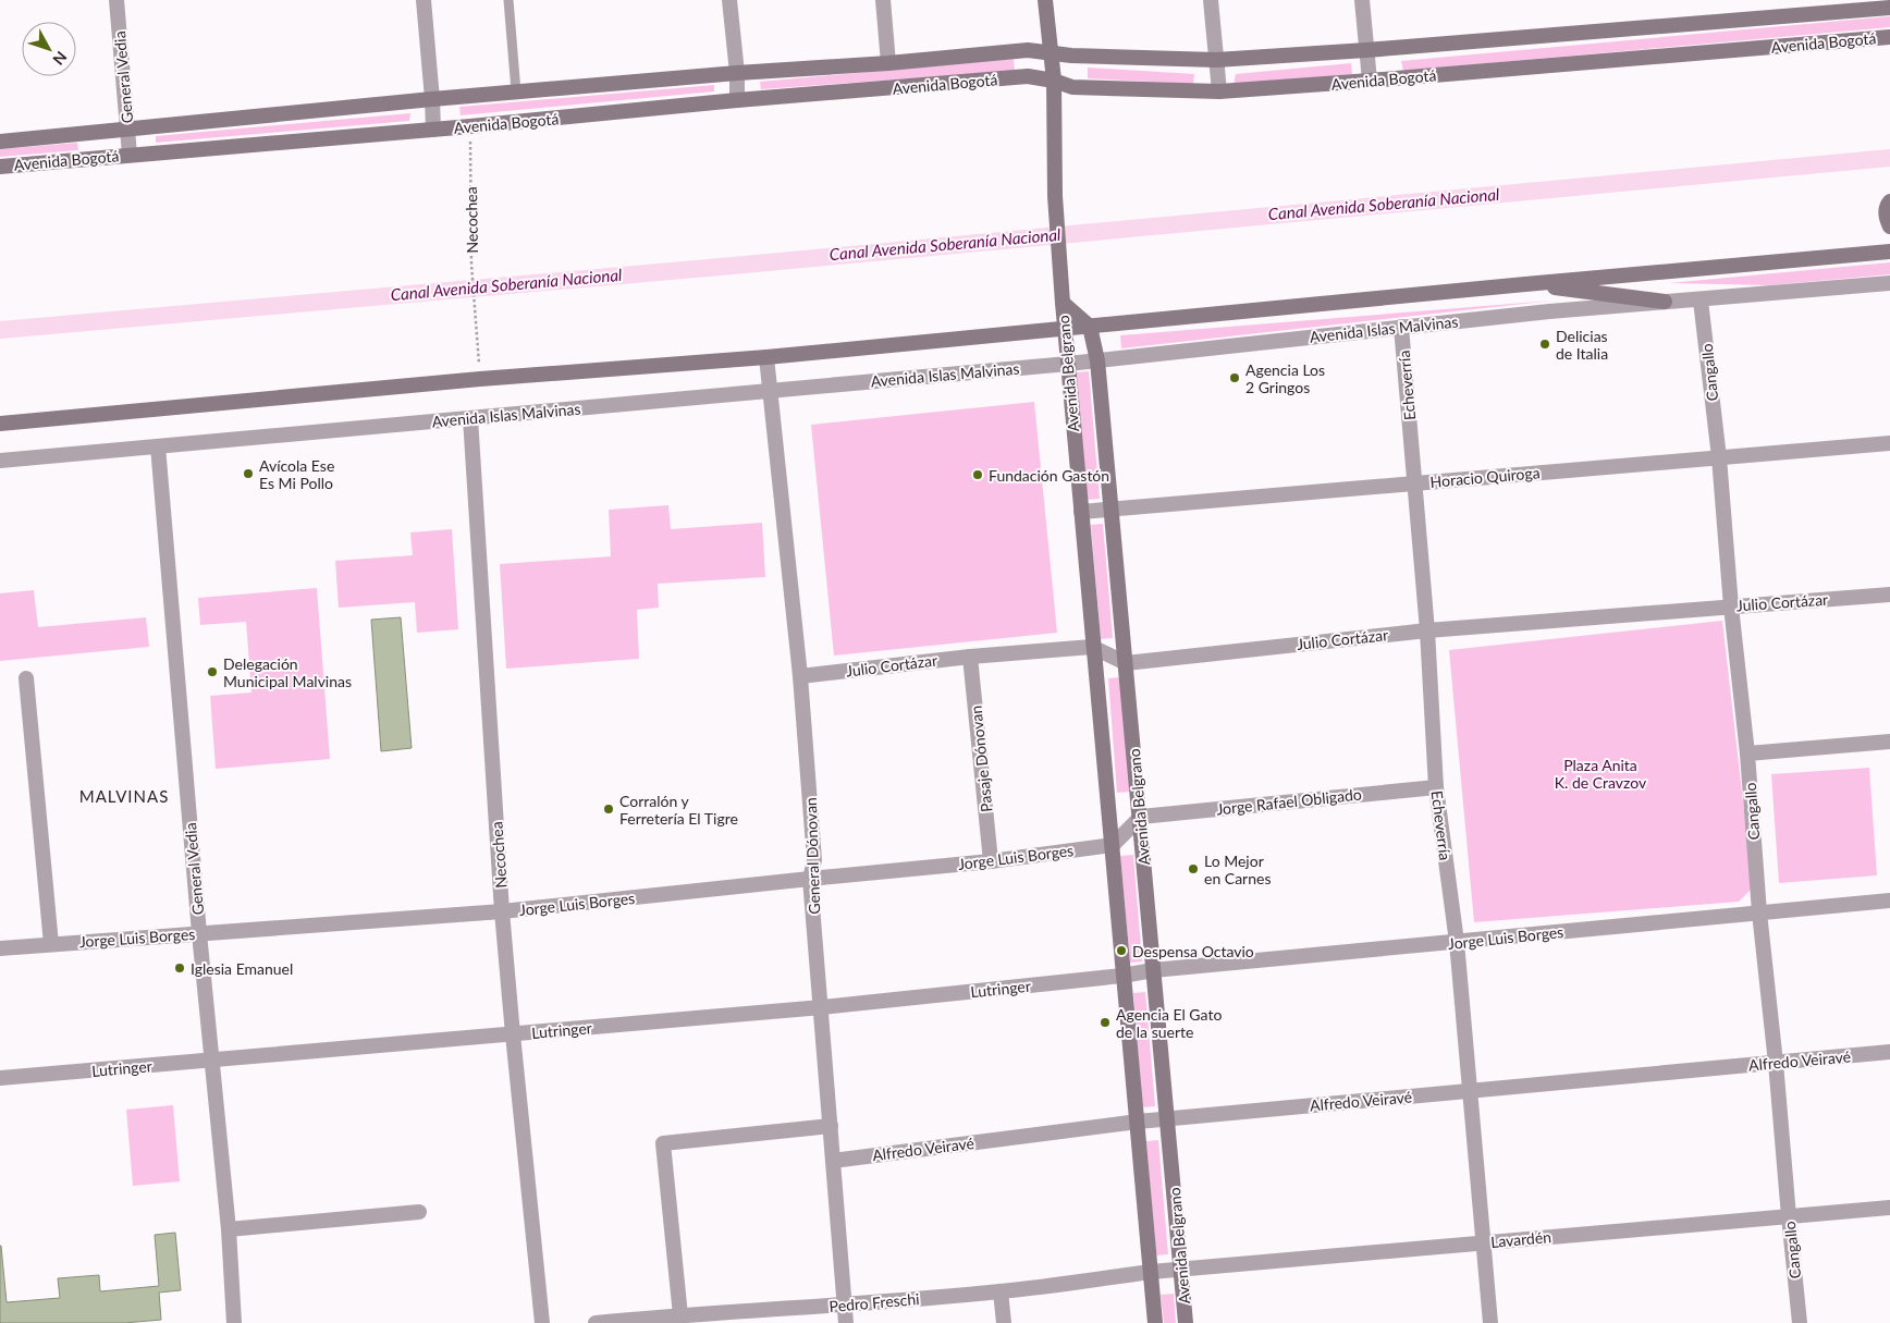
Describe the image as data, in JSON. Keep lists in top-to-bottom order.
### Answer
{
  "streets": {
    "main road": ["Avenida Bogotá", "Avenida Islas Malvinas", "Avenida Belgrano"],
    "street": [
      "General Vedia",
      "Necochea",
      "Cangallo",
      "Echeverría",
      "Horacio Quiroga",
      "Julio Cortázar",
      "Pasaje Dónovan",
      "Jorge Rafael Obligado",
      "General Dónovan",
      "Jorge Luis Borges",
      "Lutringer",
      "Alfredo Veiravé",
      "Lavardén",
      "Pedro Freschi"
    ]
  },
  "crossings": [
    ["Avenida Bogotá", "General Vedia"],
    ["Avenida Bogotá", "Necochea"],
    ["Avenida Bogotá", "Avenida Belgrano"],
    ["General Vedia", "Avenida Islas Malvinas"],
    ["General Vedia", "Jorge Luis Borges"],
    ["General Vedia", "Lutringer"],
    ["Necochea", "Avenida Islas Malvinas"],
    ["Necochea", "Jorge Luis Borges"],
    ["Necochea", "Lutringer"],
    ["Avenida Islas Malvinas", "Cangallo"],
    ["Avenida Islas Malvinas", "Avenida Belgrano"],
    ["Avenida Islas Malvinas", "Echeverría"],
    ["Avenida Islas Malvinas", "General Dónovan"],
    ["Cangallo", "Horacio Quiroga"],
    ["Cangallo", "Julio Cortázar"],
    ["Cangallo", "Jorge Luis Borges"],
    ["Cangallo", "Alfredo Veiravé"],
    ["Cangallo", "Lavardén"],
    ["Avenida Belgrano", "Horacio Quiroga"],
    ["Avenida Belgrano", "Julio Cortázar"],
    ["Avenida Belgrano", "Jorge Rafael Obligado"],
    ["Avenida Belgrano", "Jorge Luis Borges"],
    ["Avenida Belgrano", "Lutringer"],
    ["Avenida Belgrano", "Alfredo Veiravé"],
    ["Avenida Belgrano", "Lavardén"],
    ["Avenida Belgrano", "Pedro Freschi"],
    ["Echeverría", "Horacio Quiroga"],
    ["Echeverría", "Julio Cortázar"],
    ["Echeverría", "Jorge Rafael Obligado"],
    ["Echeverría", "Jorge Luis Borges"],
    ["Echeverría", "Alfredo Veiravé"],
    ["Echeverría", "Lavardén"],
    ["Julio Cortázar", "Pasaje Dónovan"],
    ["Julio Cortázar", "General Dónovan"],
    ["Pasaje Dónovan", "Jorge Luis Borges"],
    ["General Dónovan", "Jorge Luis Borges"],
    ["General Dónovan", "Lutringer"],
    ["General Dónovan", "Alfredo Veiravé"],
    ["General Dónovan", "Pedro Freschi"],
    ["Jorge Luis Borges", "Lutringer"],
    ["Lavardén", "Pedro Freschi"]
  ],
  "districts": ["MALVINAS"],
  "water": ["Canal Avenida Soberanía Nacional"],
  "parks": ["Plaza Anita K. de Cravzov"],
  "places": [
    "Delicias de Italia",
    "Agencia Los 2 Gringos",
    "Avícola Ese Es Mi Pollo",
    "Fundación Gastón",
    "Delegación Municipal Malvinas",
    "Corralón y Ferretería El Tigre",
    "Lo Mejor en Carnes",
    "Despensa Octavio",
    "Iglesia Emanuel",
    "Agencia El Gato de la suerte"
  ],
  "north": "bottom right"
}
